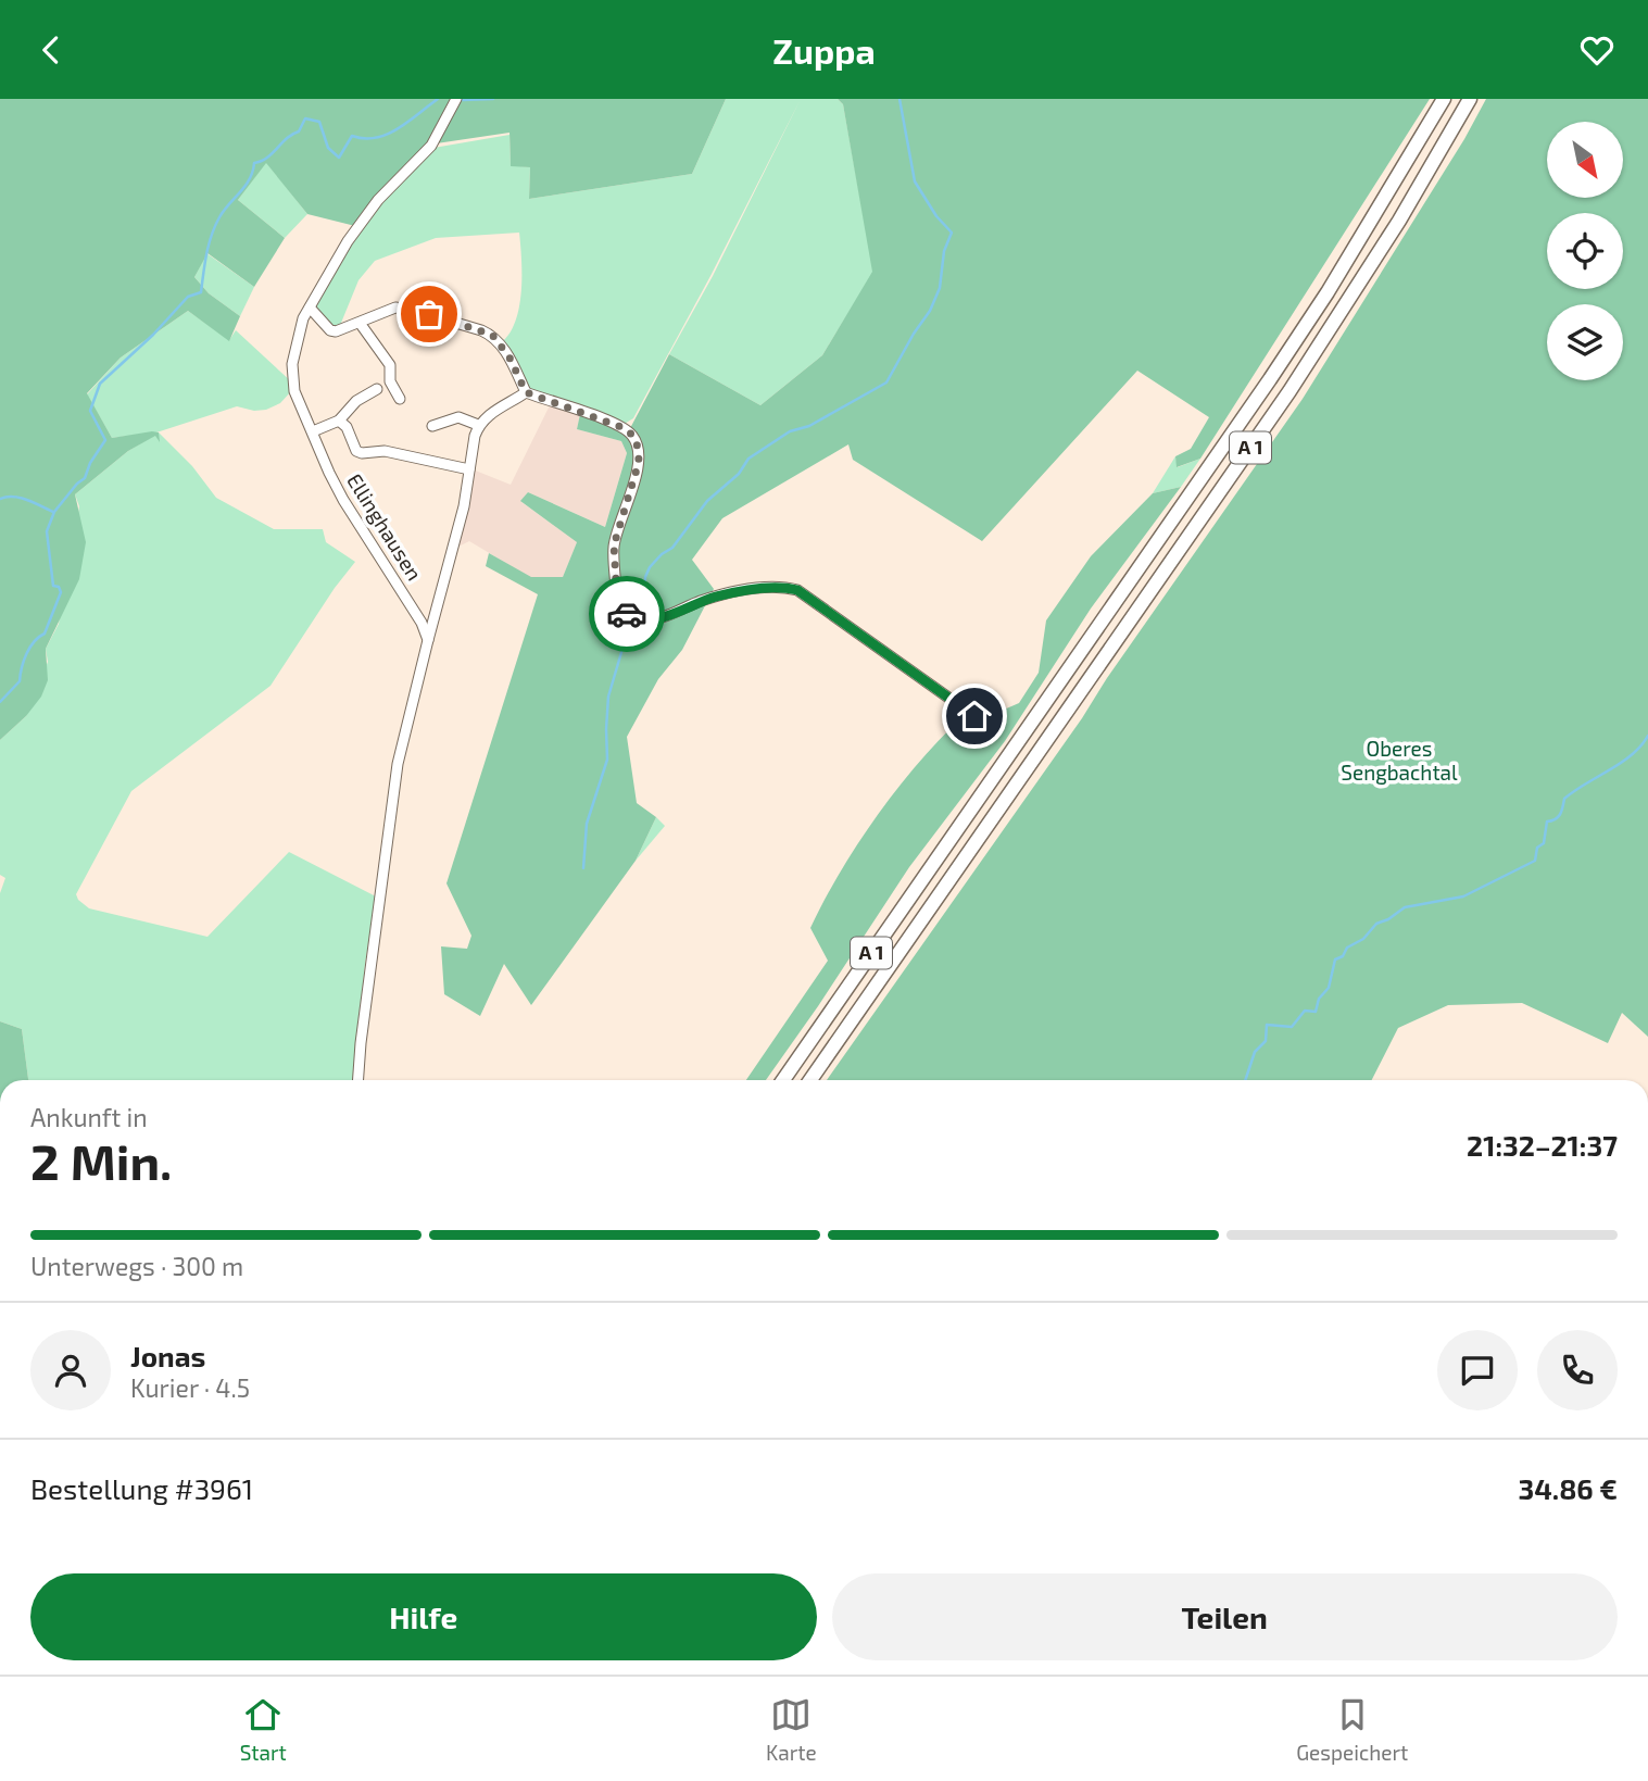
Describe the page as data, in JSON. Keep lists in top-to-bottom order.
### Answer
{
  "streets": {
    "highway": ["A 1"],
    "street": ["Ellinghausen"]
  },
  "parks": ["Oberes Sengbachtal"],
  "north": "bottom right",
  "page": {
    "header": "Zuppa",
    "heading": ["2 Min.", "Ankunft in", "21:32–21:37"],
    "panel": [
      "Jonas",
      "Kurier · 4.5",
      "Bestellung #3961",
      "34.86 €"
    ],
    "bar": "Unterwegs · 300 m",
    "buttons": ["Hilfe", "Teilen"],
    "tabs": ["Start", "Karte", "Gespeichert"]
  }
}
